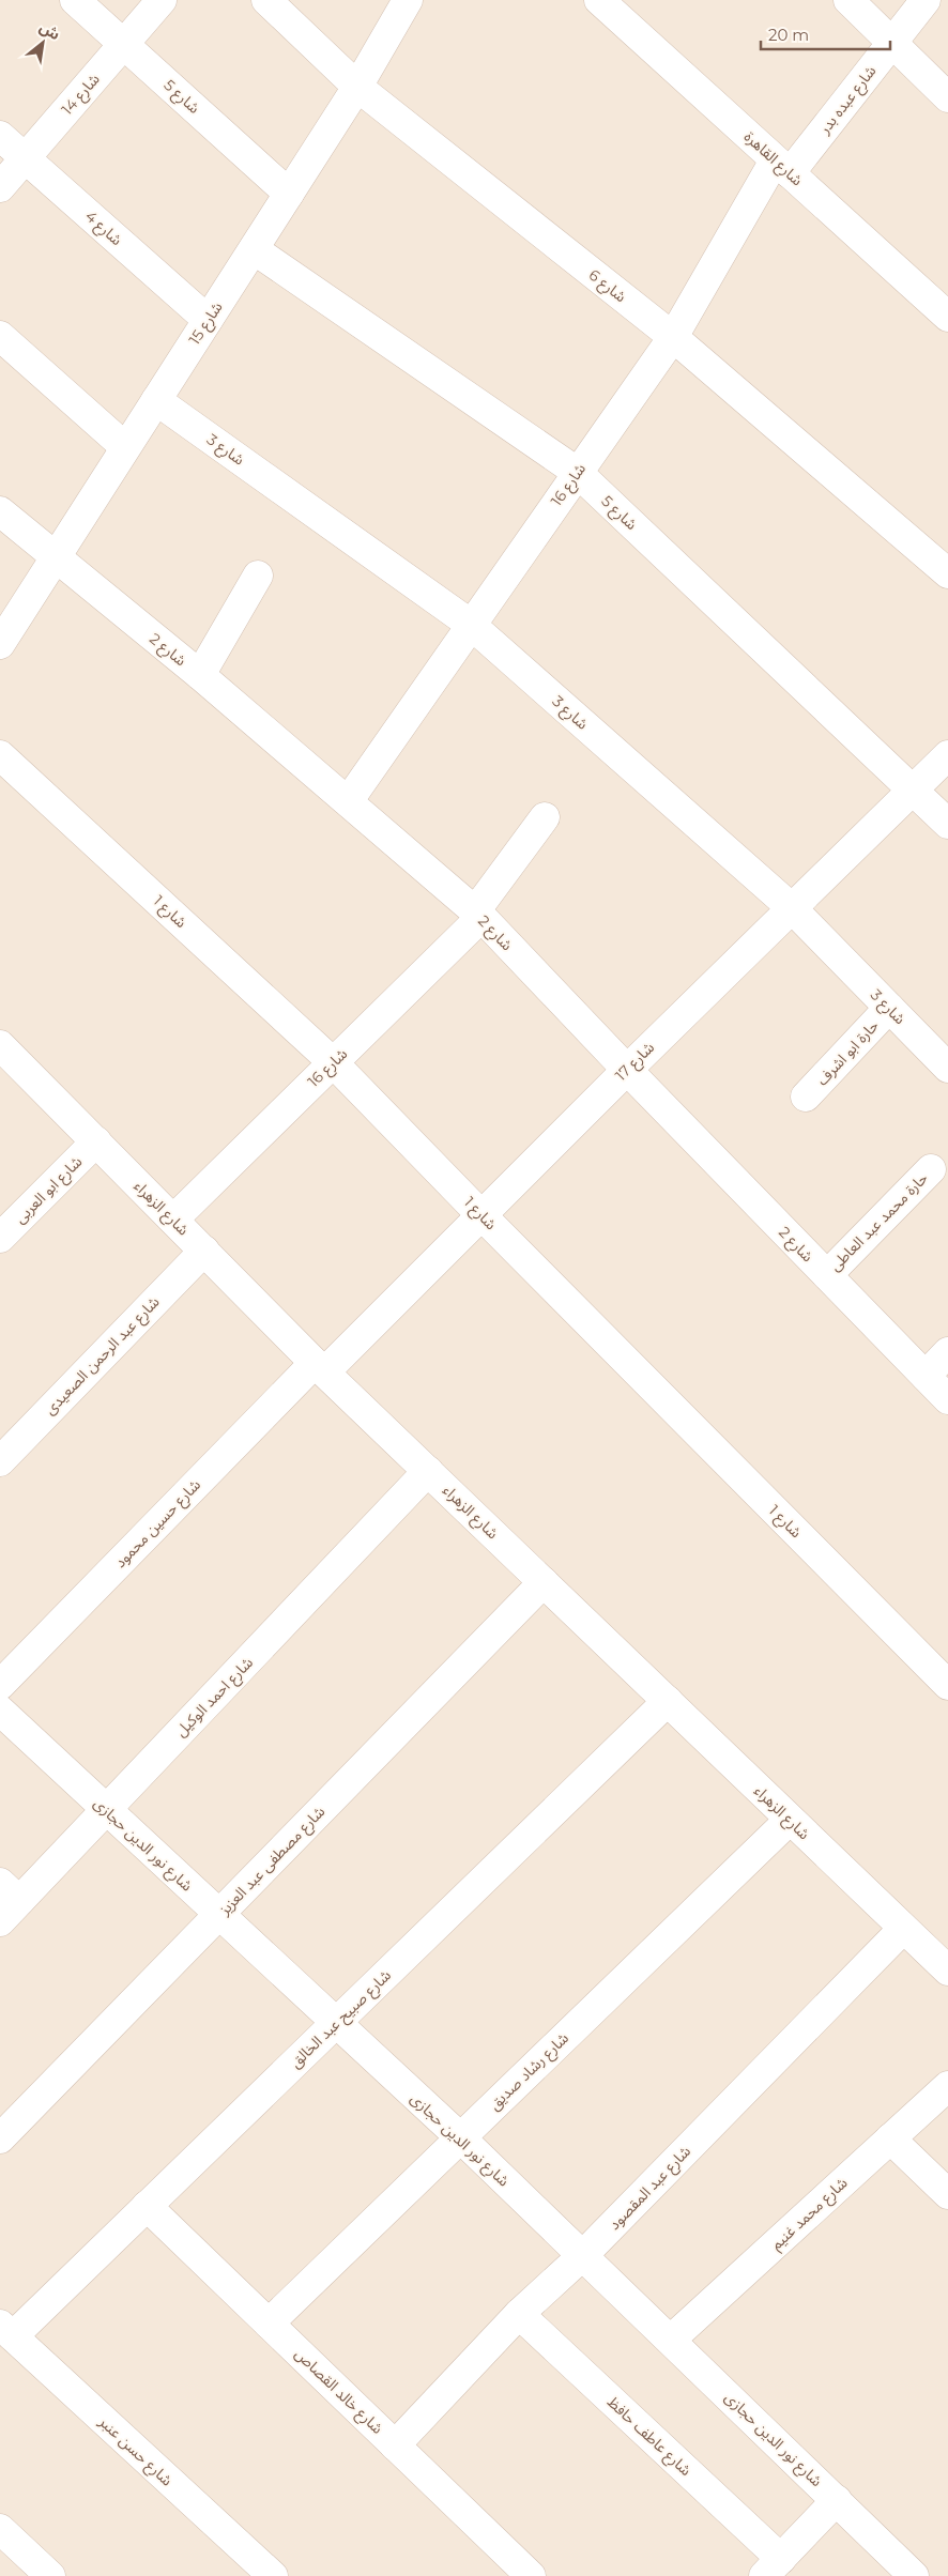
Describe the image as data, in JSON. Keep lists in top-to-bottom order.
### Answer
{
  "streets": {
    "street": [
      "شارع 14",
      "شارع 5",
      "شارع عبده بدر",
      "شارع القاهرة",
      "شارع 4",
      "شارع 6",
      "شارع 15",
      "شارع 3",
      "شارع 16",
      "شارع 2",
      "شارع 1",
      "حارة ابو اشرف",
      "شارع 17",
      "شارع ابو العربى",
      "شارع الزهراء",
      "حارة محمد عبد العاطى",
      "شارع عبد الرحمن الصعيدى",
      "شارع حسين محمود",
      "شارع احمد الوكيل",
      "شارع نور الدين حجازى",
      "شارع مصطفى عبد العزيز",
      "شارع صبيح عبد الخالق",
      "شارع رشاد صديق",
      "شارع عبد المقصود",
      "شارع محمد غنيم",
      "شارع خالد القصاص",
      "شارع عاطف حافظ",
      "شارع حسن عنبر"
    ]
  },
  "crossings": [
    ["شارع 14", "شارع 5"],
    ["شارع 14", "شارع 4"],
    ["شارع 5", "شارع 15"],
    ["شارع 5", "شارع 16"],
    ["شارع 5", "شارع 17"],
    ["شارع عبده بدر", "شارع القاهرة"],
    ["شارع عبده بدر", "شارع 16"],
    ["شارع القاهرة", "شارع 16"],
    ["شارع 4", "شارع 15"],
    ["شارع 6", "شارع 15"],
    ["شارع 6", "شارع 16"],
    ["شارع 15", "شارع 3"],
    ["شارع 15", "شارع 2"],
    ["شارع 3", "شارع 16"],
    ["شارع 3", "حارة ابو اشرف"],
    ["شارع 3", "شارع 17"],
    ["شارع 16", "شارع 2"],
    ["شارع 16", "شارع 1"],
    ["شارع 16", "شارع الزهراء"],
    ["شارع 2", "شارع 17"],
    ["شارع 2", "حارة محمد عبد العاطى"],
    ["شارع 1", "شارع 17"],
    ["شارع 17", "شارع الزهراء"],
    ["شارع 17", "شارع حسين محمود"],
    ["شارع ابو العربى", "شارع الزهراء"],
    ["شارع الزهراء", "شارع عبد الرحمن الصعيدى"],
    ["شارع الزهراء", "شارع حسين محمود"],
    ["شارع الزهراء", "شارع احمد الوكيل"],
    ["شارع الزهراء", "شارع مصطفى عبد العزيز"],
    ["شارع الزهراء", "شارع صبيح عبد الخالق"],
    ["شارع الزهراء", "شارع رشاد صديق"],
    ["شارع الزهراء", "شارع عبد المقصود"],
    ["شارع احمد الوكيل", "شارع نور الدين حجازى"],
    ["شارع نور الدين حجازى", "شارع مصطفى عبد العزيز"],
    ["شارع نور الدين حجازى", "شارع صبيح عبد الخالق"],
    ["شارع نور الدين حجازى", "شارع رشاد صديق"],
    ["شارع نور الدين حجازى", "شارع عبد المقصود"],
    ["شارع نور الدين حجازى", "شارع محمد غنيم"],
    ["شارع صبيح عبد الخالق", "شارع خالد القصاص"],
    ["شارع صبيح عبد الخالق", "شارع حسن عنبر"],
    ["شارع رشاد صديق", "شارع خالد القصاص"],
    ["شارع عبد المقصود", "شارع خالد القصاص"],
    ["شارع عبد المقصود", "شارع عاطف حافظ"]
  ],
  "scale_bar": "20 m",
  "north": "top right"
}
